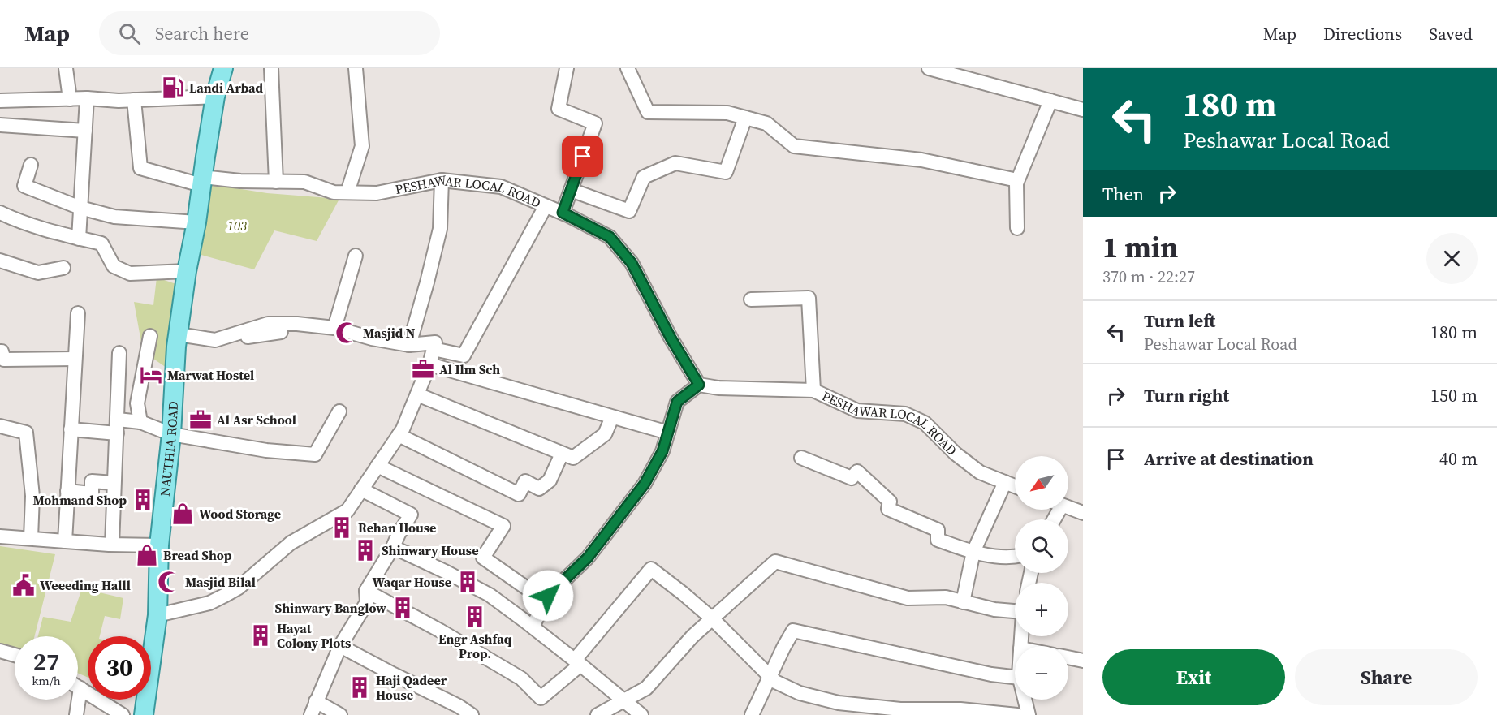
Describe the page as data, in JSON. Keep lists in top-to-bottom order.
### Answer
{
  "streets": {
    "main road": ["NAUTHIA ROAD"],
    "street": ["PESHAWAR LOCAL ROAD"]
  },
  "crossings": [
    ["PESHAWAR LOCAL ROAD", "NAUTHIA ROAD"]
  ],
  "parks": ["103"],
  "places": {
    "fuel station": ["Landi Arbad"],
    "mosque": ["Masjid N", "Masjid Bilal"],
    "office": ["Al Ilm Sch", "Al Asr School"],
    "hotel": ["Marwat Hostel"],
    "building": [
      "Mohmand Shop",
      "Rehan House",
      "Shinwary House",
      "Waqar House",
      "Shinwary Banglow",
      "Engr Ashfaq Prop.",
      "Hayat Colony Plots",
      "Haji Qadeer House"
    ],
    "shop": ["Wood Storage", "Bread Shop"],
    "public building": ["Weeeding Halll"]
  },
  "north": "bottom left",
  "page": {
    "header": "Map",
    "search": "Search here",
    "nav": ["Map", "Directions", "Saved"],
    "turn": ["180 m", "Peshawar Local Road"],
    "then": "Then",
    "heading": ["1 min", "370 m · 22:27"],
    "list": [
      {
        "name": "Turn left",
        "note": "Peshawar Local Road",
        "value": "180 m"
      },
      {
        "name": "Turn right",
        "value": "150 m"
      },
      {
        "name": "Arrive at destination",
        "value": "40 m"
      }
    ],
    "map_buttons": ["+", "−"],
    "speed": "27 km/h",
    "limit": "30",
    "buttons": ["Exit", "Share"]
  }
}
